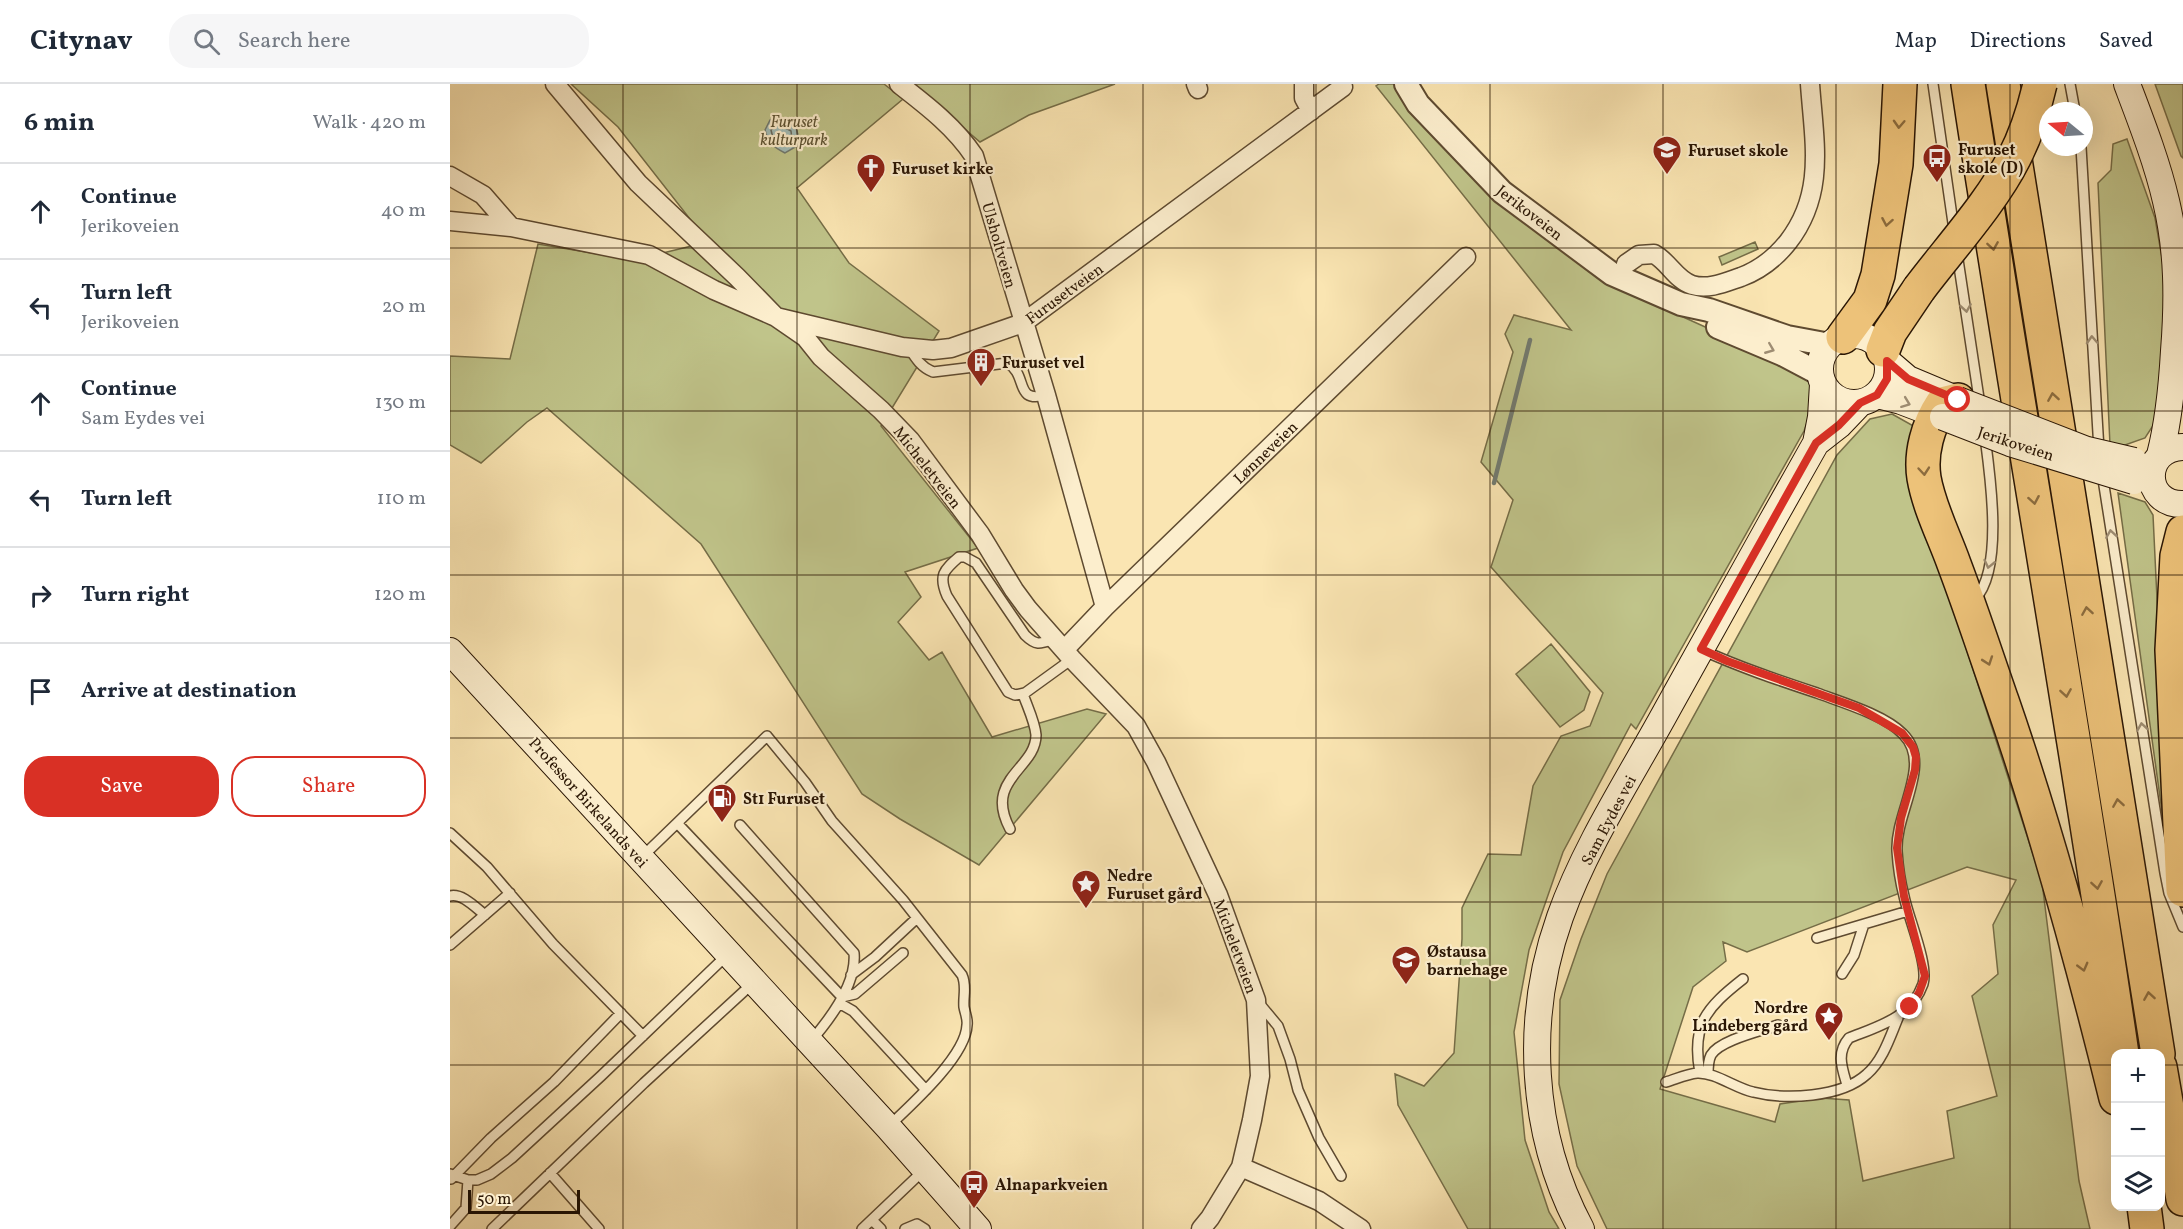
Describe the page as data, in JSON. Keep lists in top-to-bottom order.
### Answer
{
  "streets": {
    "main road": ["Jerikoveien", "Professor Birkelands vei", "Sam Eydes vei"],
    "street": [
      "Ulsholtveien",
      "Furusetveien",
      "Lønneveien",
      "Micheletveien"
    ]
  },
  "crossings": [
    ["Jerikoveien", "Sam Eydes vei"],
    ["Ulsholtveien", "Furusetveien"],
    ["Ulsholtveien", "Lønneveien"],
    ["Furusetveien", "Micheletveien"],
    ["Lønneveien", "Micheletveien"]
  ],
  "parks": ["Furuset kulturpark"],
  "places": {
    "school or university": ["Furuset skole", "Østausa barnehage"],
    "bus stop": ["Furuset skole (D)", "Alnaparkveien"],
    "church": ["Furuset kirke"],
    "building": ["Furuset vel"],
    "fuel station": ["St1 Furuset"],
    "place": ["Nedre Furuset gård", "Nordre Lindeberg gård"]
  },
  "scale_bar": "50 m",
  "north": "left",
  "page": {
    "header": "Citynav",
    "search": "Search here",
    "nav": ["Map", "Directions", "Saved"],
    "heading": ["6 min", "Walk · 420 m"],
    "list": [
      ["Continue", "Jerikoveien", "40 m"],
      ["Turn left", "Jerikoveien", "20 m"],
      ["Continue", "Sam Eydes vei", "130 m"],
      ["Turn left", "110 m"],
      ["Turn right", "120 m"],
      "Arrive at destination"
    ],
    "buttons": ["Save", "Share"],
    "map_buttons": ["+", "−"],
    "scale": "50 m"
  }
}
